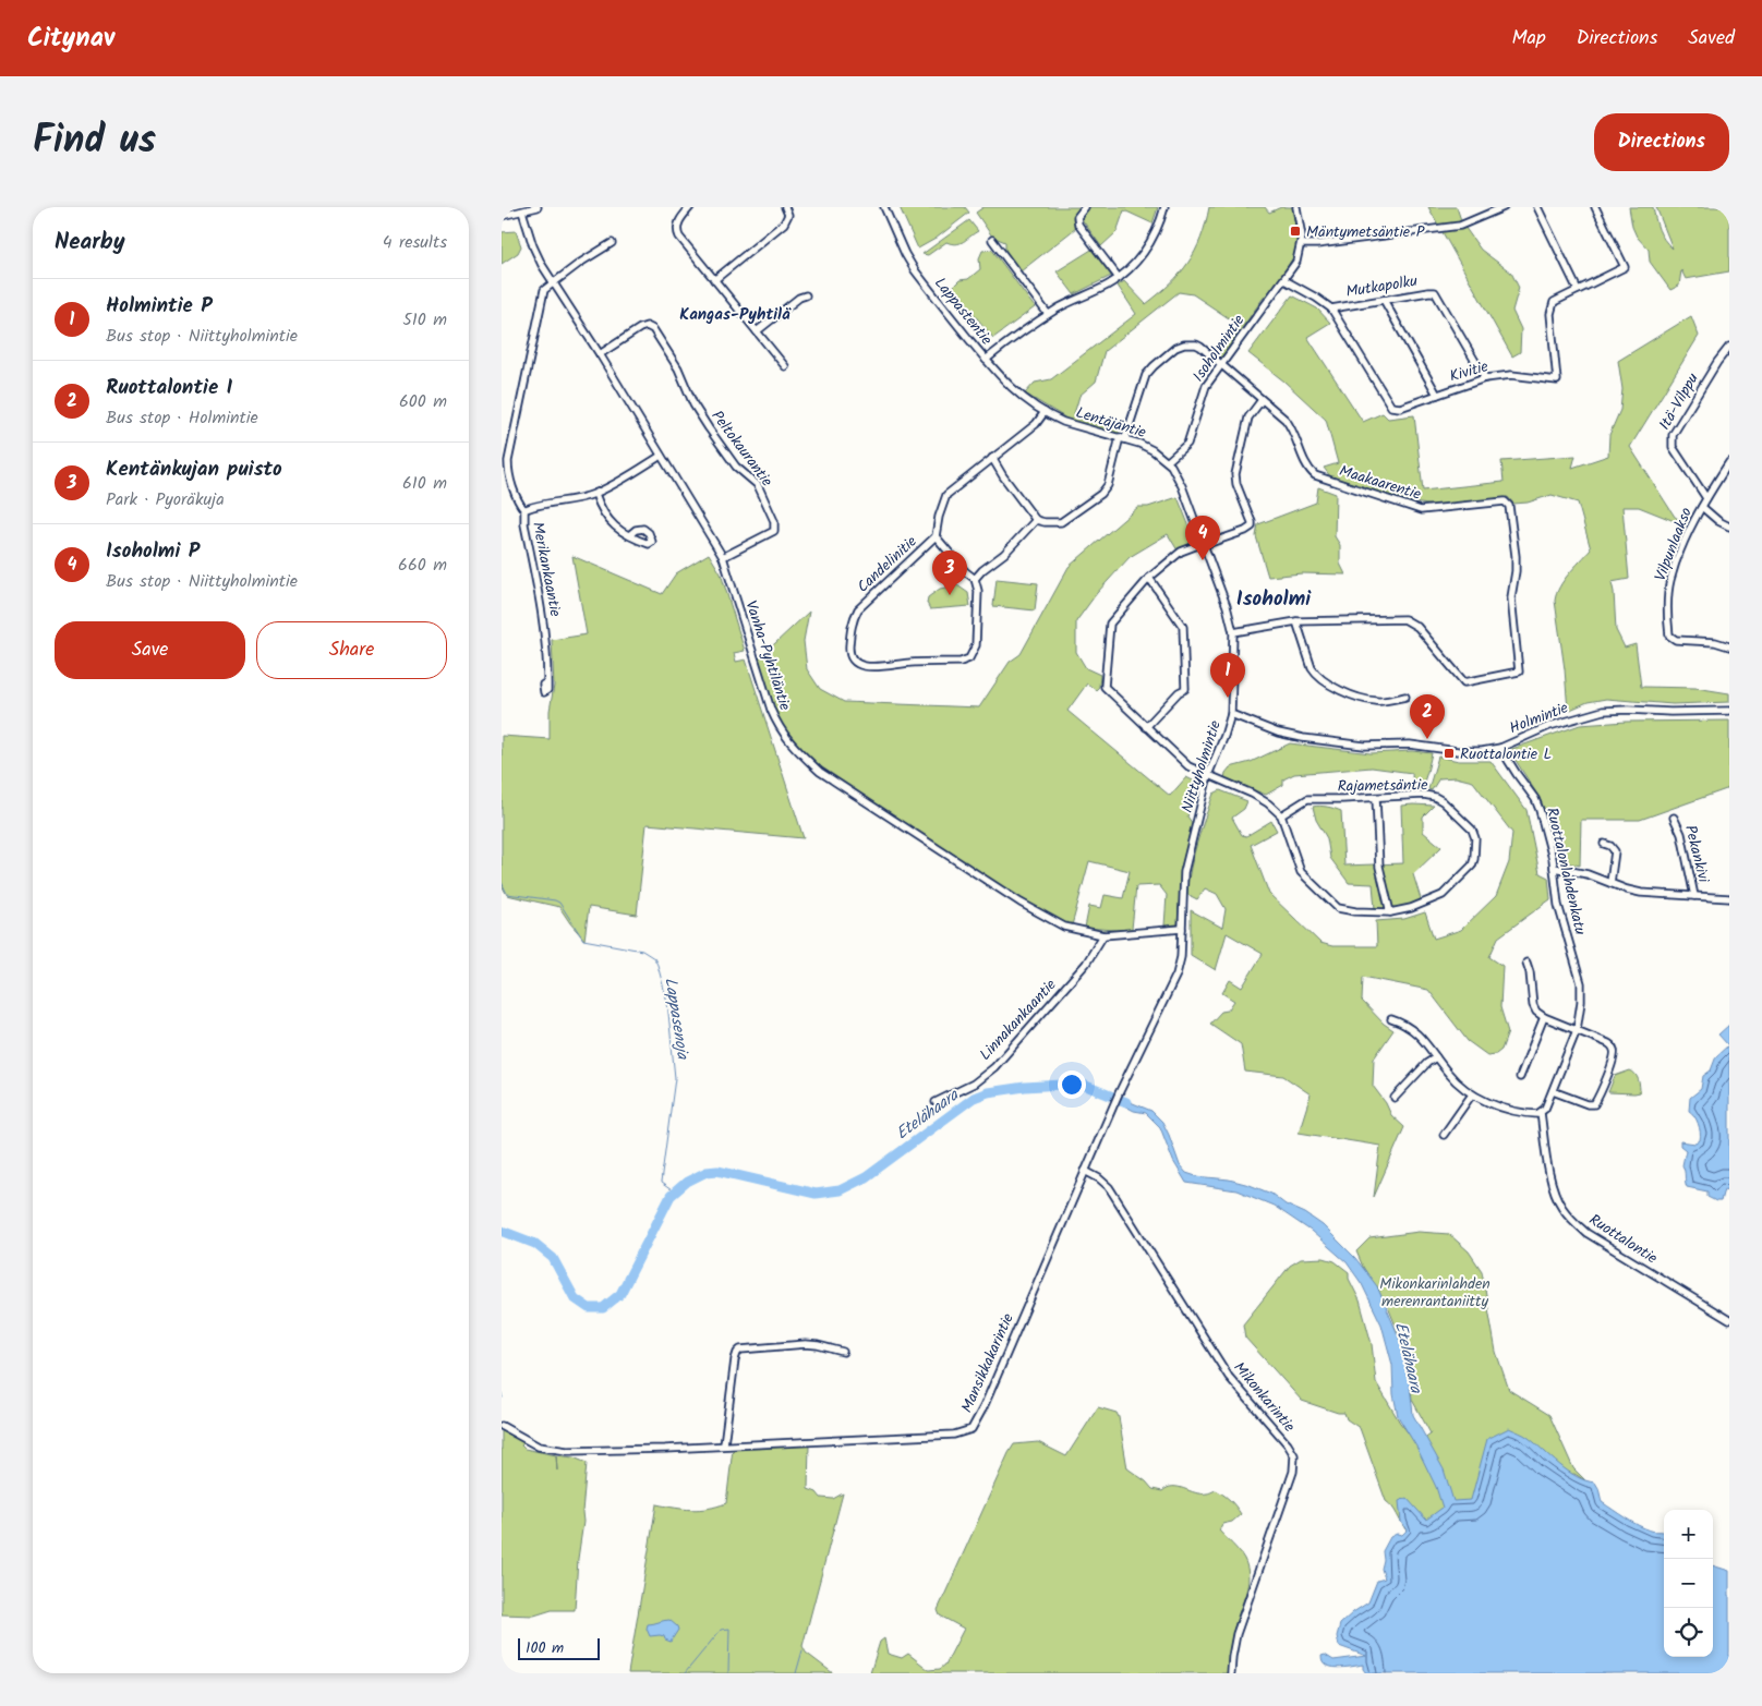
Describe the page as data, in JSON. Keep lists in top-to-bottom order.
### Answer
{
  "streets": {
    "street": [
      "Mutkapolku",
      "Lappastentie",
      "Isoholmintie",
      "Kivitie",
      "Itä-Vilppu",
      "Lentäjäntie",
      "Peltokaurantie",
      "Maakaarentie",
      "Vilpunlaakso",
      "Candelinitie",
      "Merikankaantie",
      "Vanha-Pyhtiläntie",
      "Holmintie",
      "Niittyholmintie",
      "Rajametsäntie",
      "Pekankivi",
      "Ruottalonlahdenkatu",
      "Linnakankaantie",
      "Ruottalontie",
      "Mansikkakarintie",
      "Mikonkarintie"
    ]
  },
  "crossings": [
    ["Mutkapolku", "Kivitie"],
    ["Lappastentie", "Lentäjäntie"],
    ["Lappastentie", "Candelinitie"],
    ["Isoholmintie", "Lentäjäntie"],
    ["Isoholmintie", "Maakaarentie"],
    ["Isoholmintie", "Niittyholmintie"],
    ["Itä-Vilppu", "Vilpunlaakso"],
    ["Lentäjäntie", "Maakaarentie"],
    ["Lentäjäntie", "Candelinitie"],
    ["Lentäjäntie", "Niittyholmintie"],
    ["Peltokaurantie", "Vanha-Pyhtiläntie"],
    ["Merikankaantie", "Vanha-Pyhtiläntie"],
    ["Vanha-Pyhtiläntie", "Niittyholmintie"],
    ["Vanha-Pyhtiläntie", "Linnakankaantie"],
    ["Vanha-Pyhtiläntie", "Mansikkakarintie"],
    ["Holmintie", "Niittyholmintie"],
    ["Holmintie", "Ruottalonlahdenkatu"],
    ["Niittyholmintie", "Mansikkakarintie"],
    ["Ruottalonlahdenkatu", "Ruottalontie"],
    ["Mansikkakarintie", "Mikonkarintie"]
  ],
  "districts": ["Kangas-Pyhtilä", "Isoholmi"],
  "water": ["Lappasenoja", "Etelähaara"],
  "parks": ["Mikonkarinlahden merenrantaniitty"],
  "places": {
    "transit": ["Mäntymetsäntie P", "Ruottalontie L"]
  },
  "scale_bar": "100 m",
  "page": {
    "header": "Citynav",
    "nav": ["Map", "Directions", "Saved"],
    "title": "Find us",
    "buttons": [
      "Directions",
      ["Save", "Share"]
    ],
    "heading": ["Nearby", "4 results"],
    "list": [
      {
        "mark": "1",
        "name": "Holmintie P",
        "note": "Bus stop · Niittyholmintie",
        "value": "510 m"
      },
      {
        "mark": "2",
        "name": "Ruottalontie I",
        "note": "Bus stop · Holmintie",
        "value": "600 m"
      },
      {
        "mark": "3",
        "name": "Kentänkujan puisto",
        "note": "Park · Pyoräkuja",
        "value": "610 m"
      },
      {
        "mark": "4",
        "name": "Isoholmi P",
        "note": "Bus stop · Niittyholmintie",
        "value": "660 m"
      }
    ],
    "pins": [
      "4",
      "3",
      "1",
      "2"
    ],
    "map_buttons": ["+", "−"],
    "scale": "100 m"
  }
}
